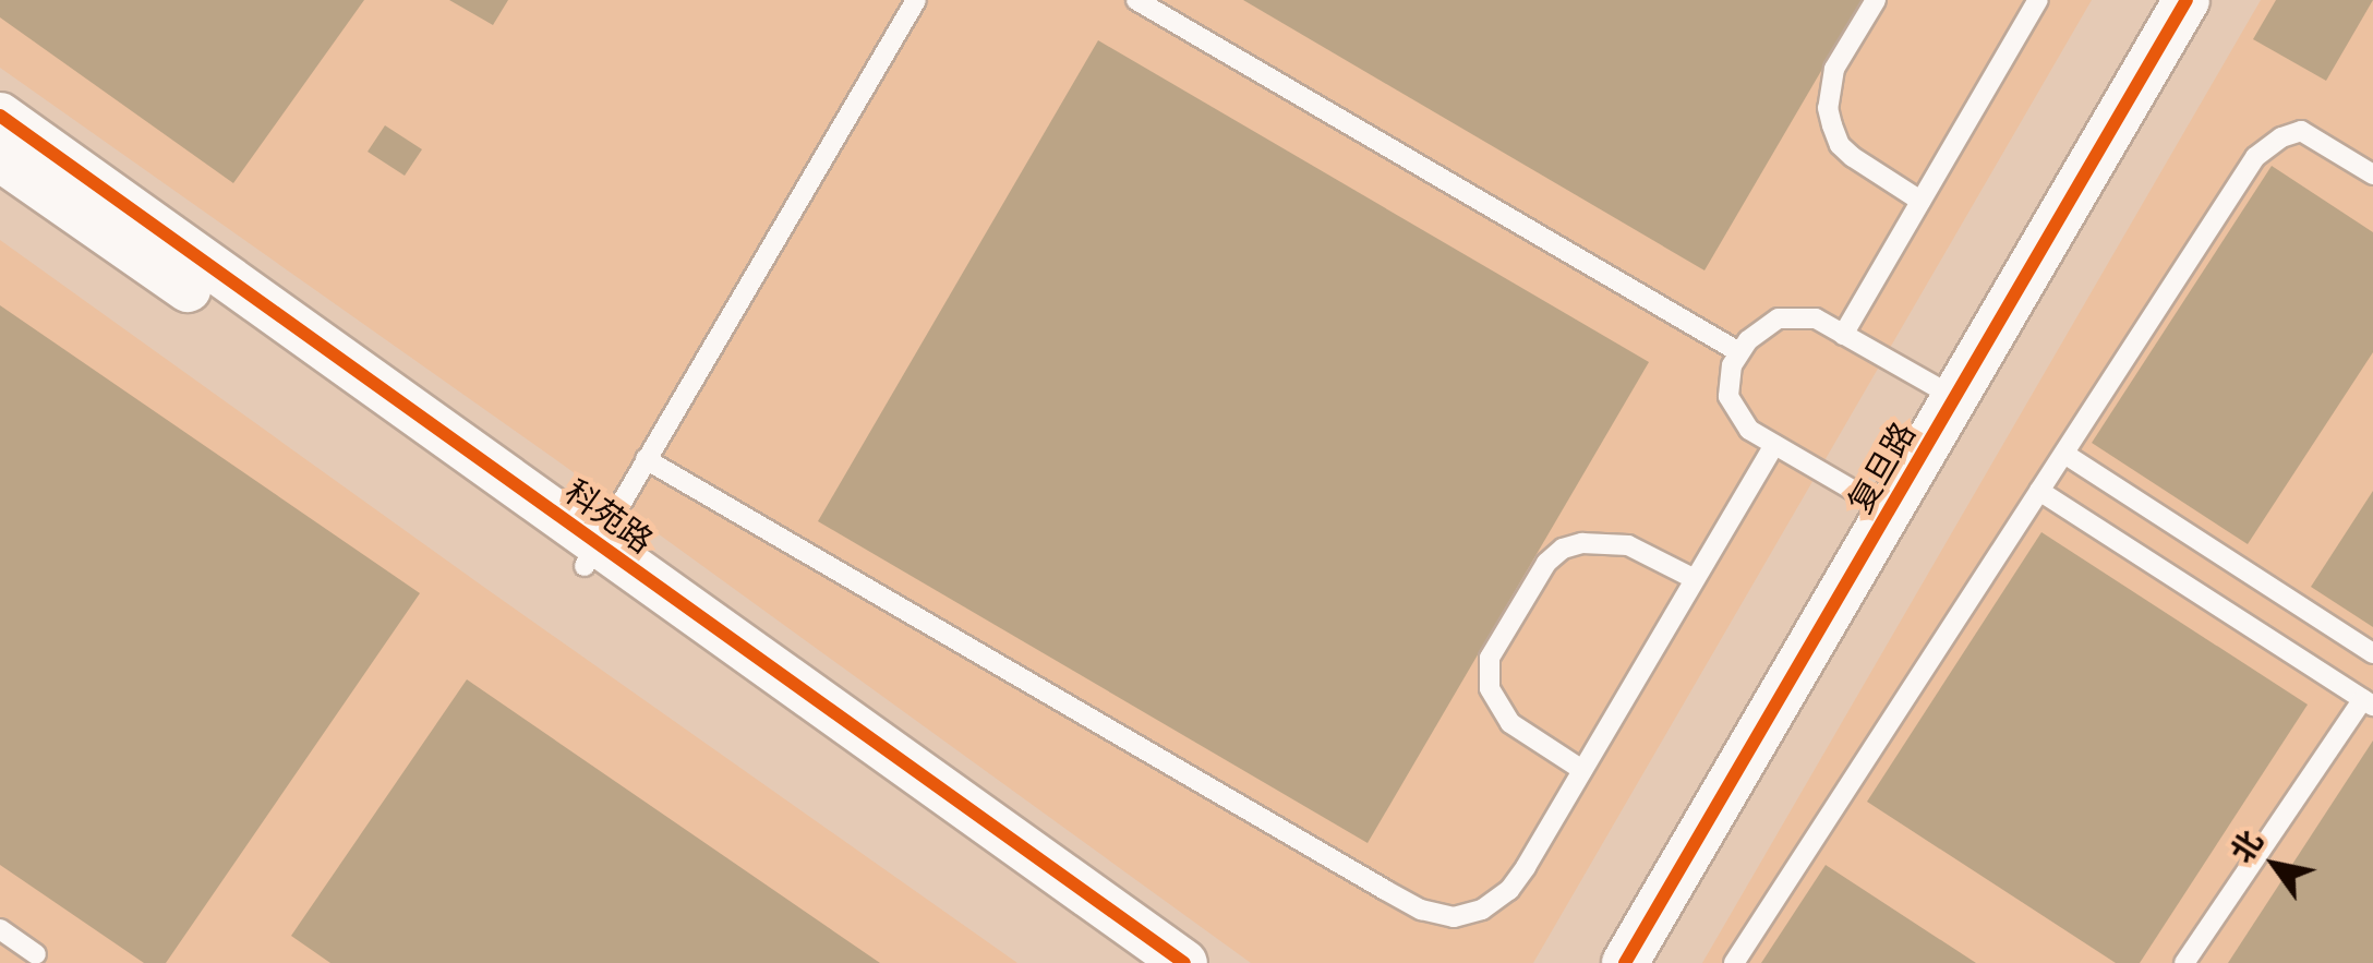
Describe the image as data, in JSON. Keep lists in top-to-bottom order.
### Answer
{
  "streets": {
    "street": ["复旦路", "科苑路"]
  },
  "north": "top left"
}
